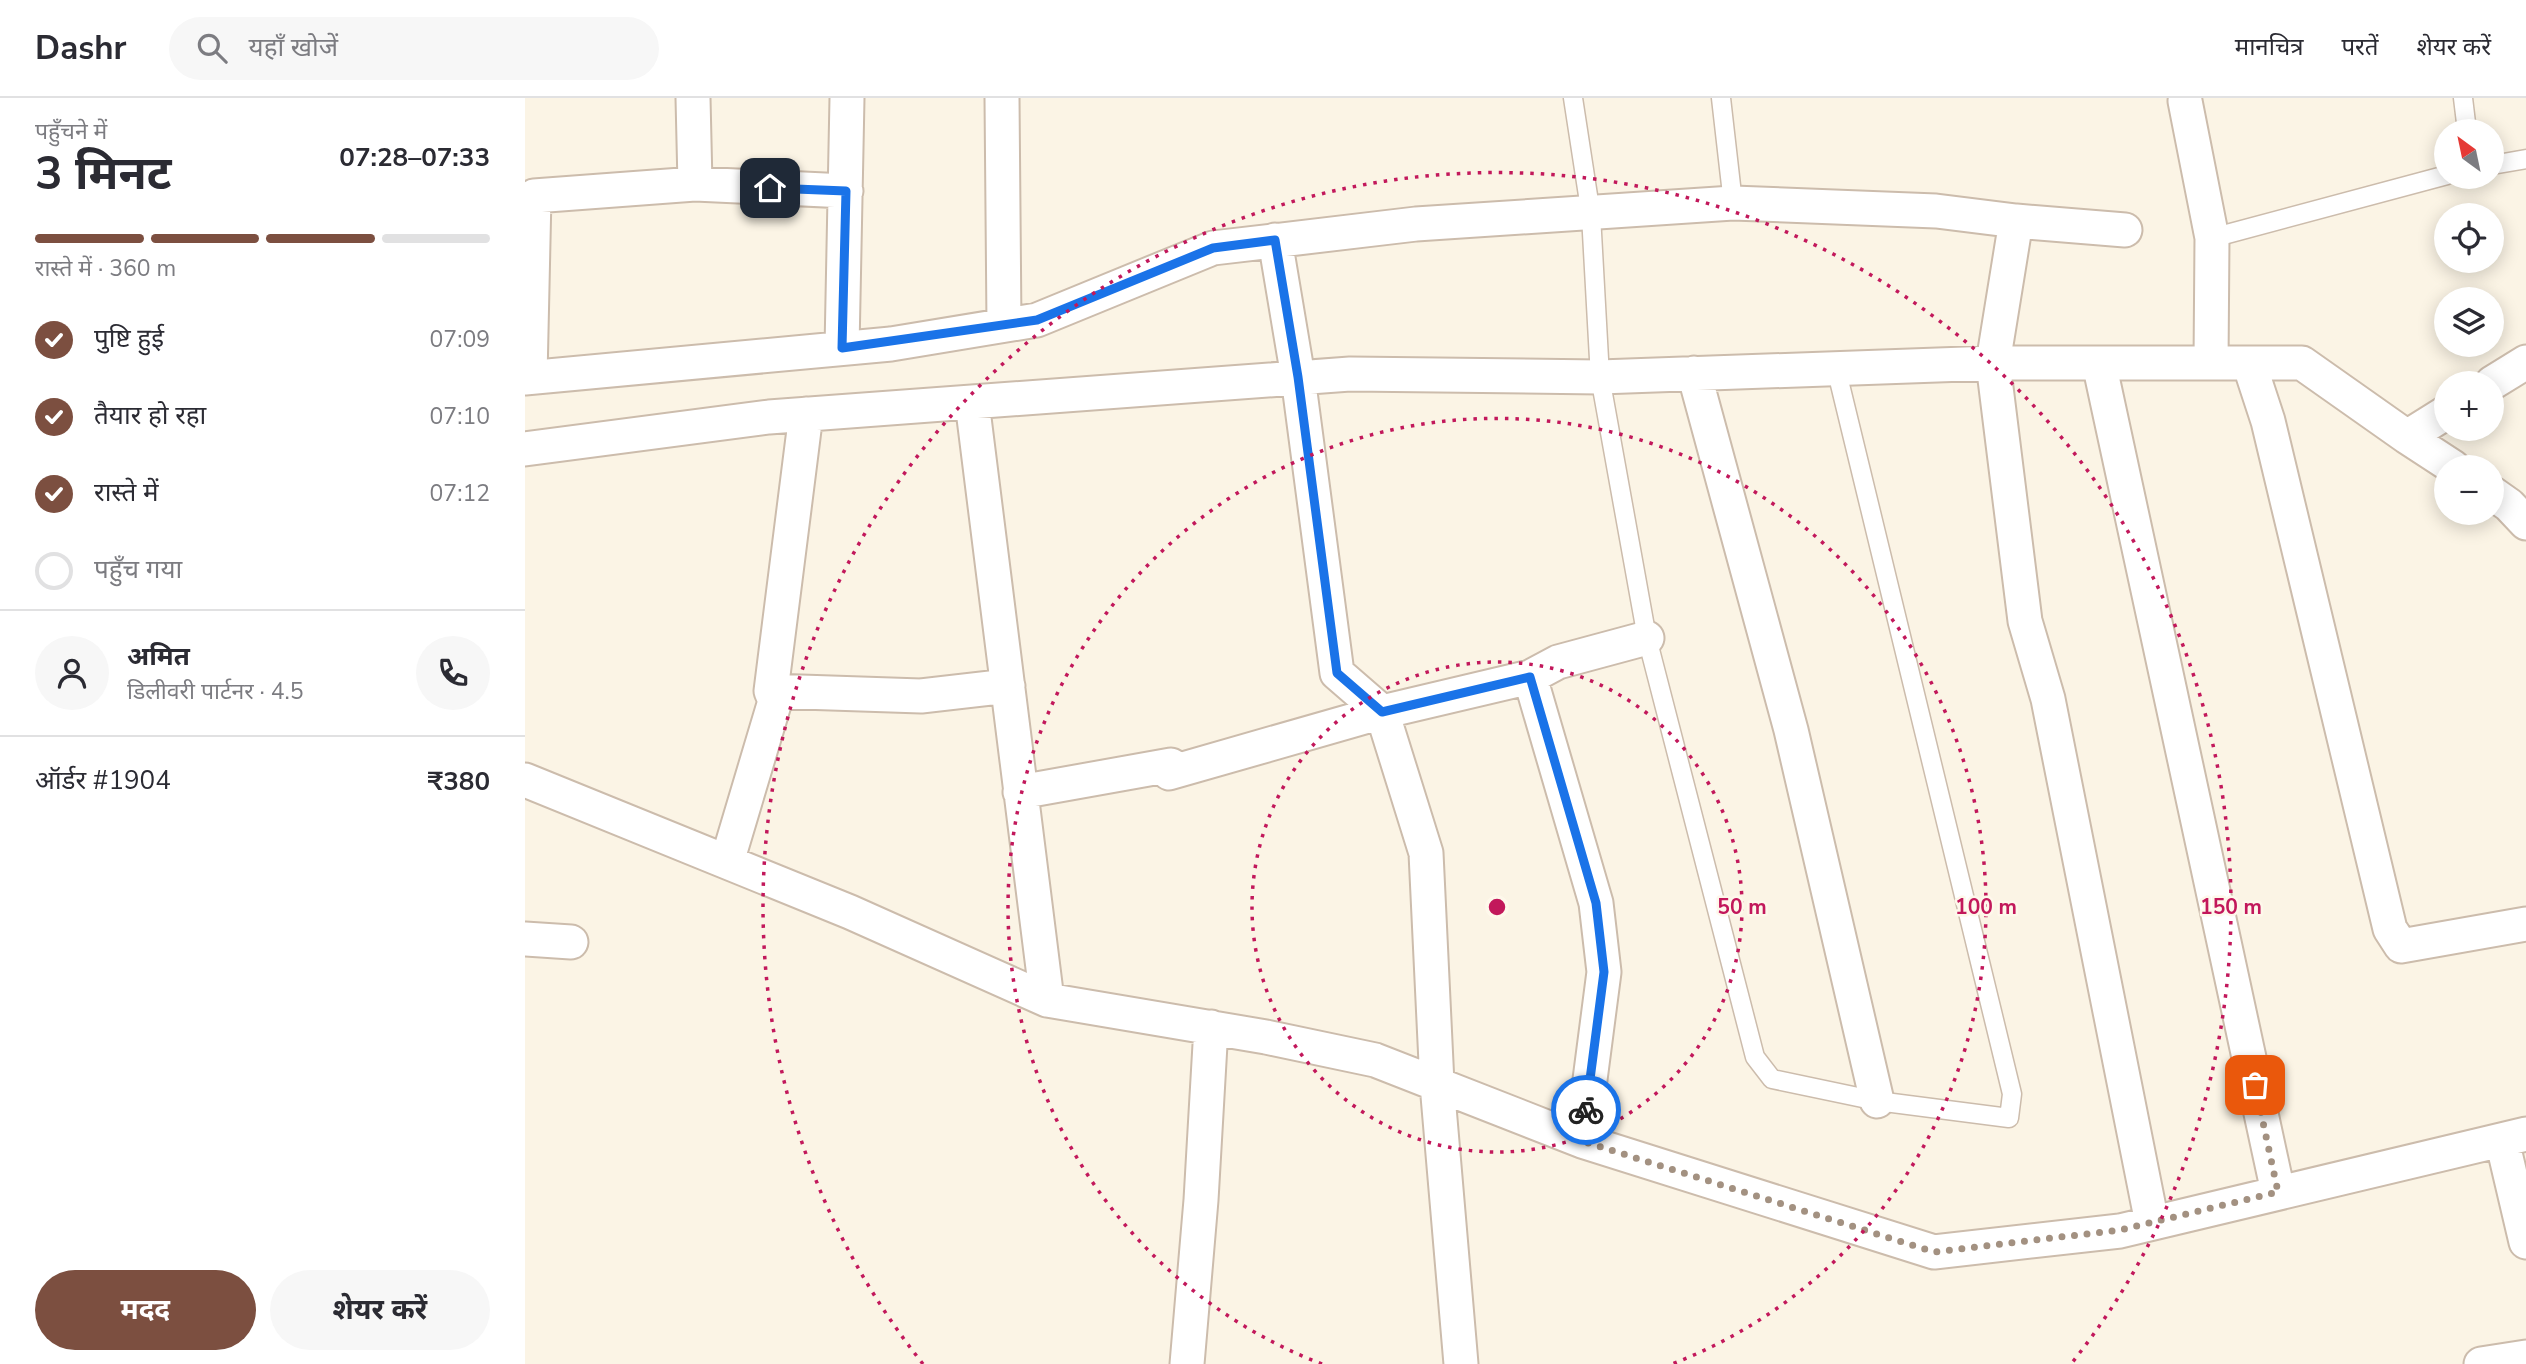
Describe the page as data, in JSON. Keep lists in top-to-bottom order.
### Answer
{
  "north": "top left",
  "page": {
    "header": "Dashr",
    "search": "यहाँ खोजें",
    "nav": ["मानचित्र", "परतें", "शेयर करें"],
    "heading": ["3 मिनट", "पहुँचने में", "07:28–07:33"],
    "panel": [
      "अमित",
      "डिलीवरी पार्टनर · 4.5",
      "ऑर्डर #1904",
      "₹380"
    ],
    "map_buttons": ["+", "−"],
    "bar": "रास्ते में · 360 m",
    "list": [
      ["पुष्टि हुई", "07:09"],
      ["तैयार हो रहा", "07:10"],
      ["रास्ते में", "07:12"],
      "पहुँच गया"
    ],
    "buttons": ["मदद", "शेयर करें"]
  },
  "rings": ["50 m", "100 m", "150 m"]
}
